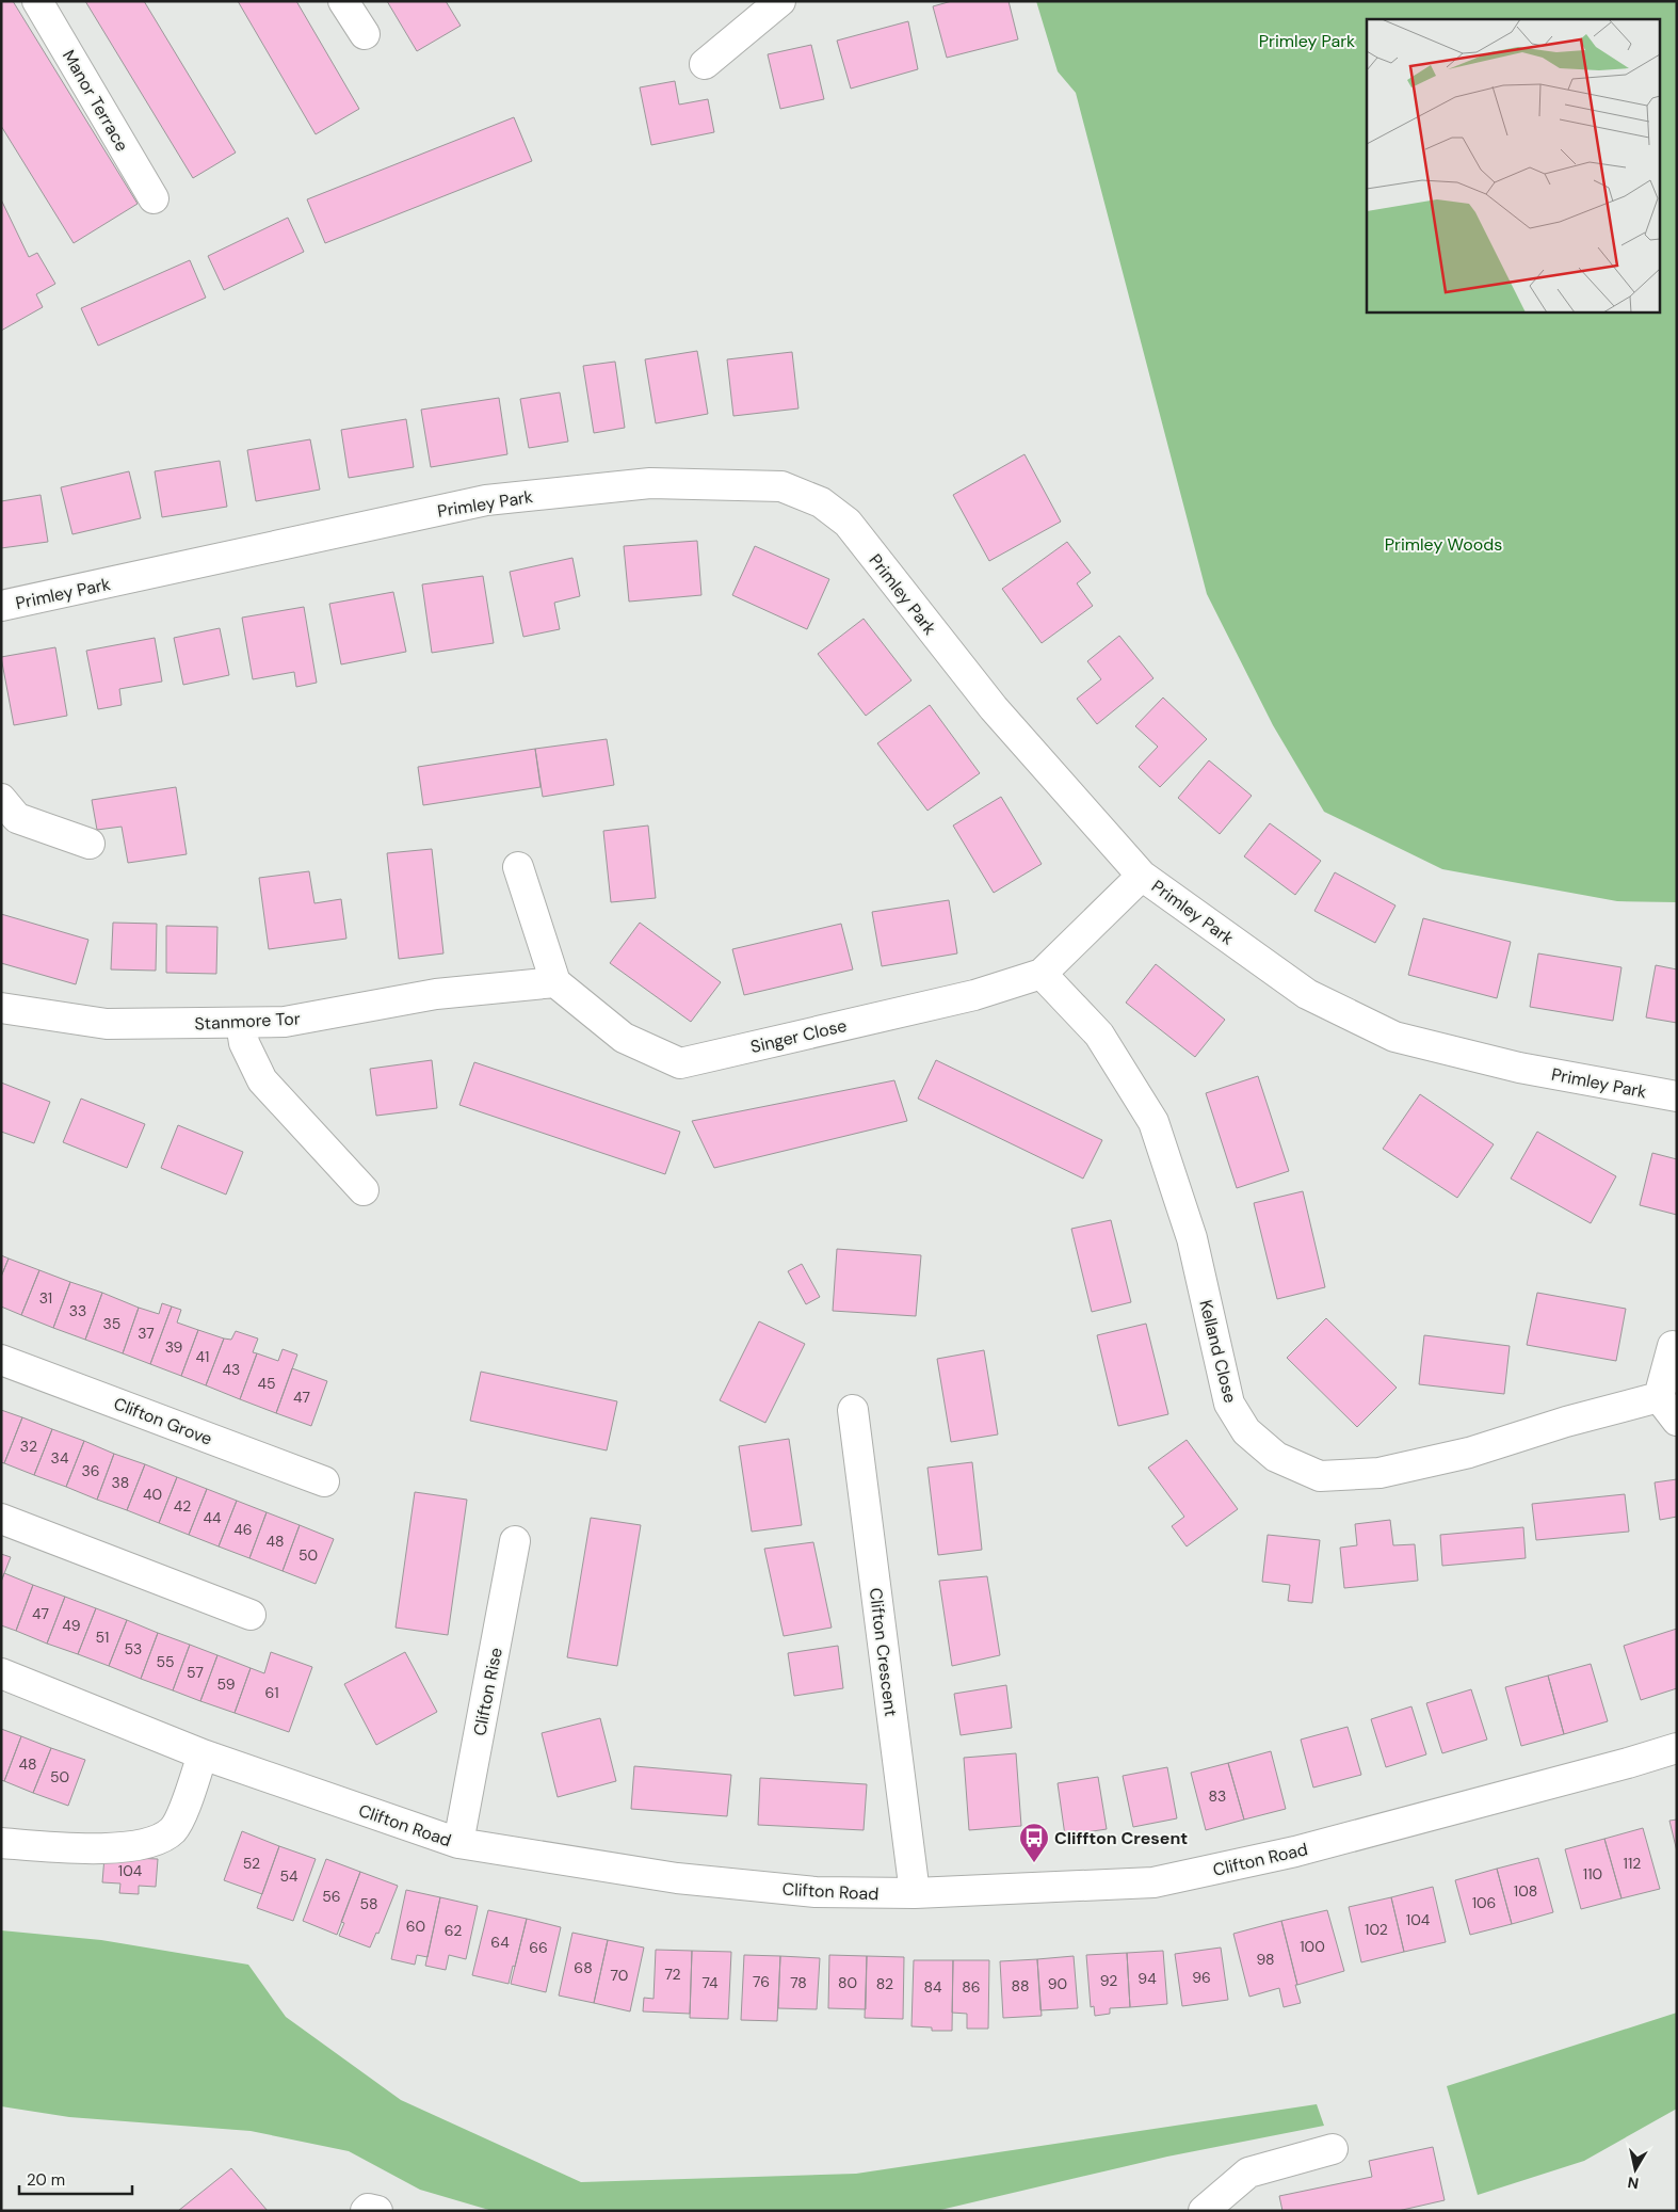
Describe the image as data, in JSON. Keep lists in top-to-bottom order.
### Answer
{
  "streets": {
    "street": [
      "Manor Terrace",
      "Primley Park",
      "Stanmore Tor",
      "Singer Close",
      "Kelland Close",
      "Clifton Grove",
      "Clifton Crescent",
      "Clifton Rise",
      "Clifton Road"
    ]
  },
  "crossings": [
    ["Primley Park", "Singer Close"],
    ["Stanmore Tor", "Singer Close"],
    ["Singer Close", "Kelland Close"],
    ["Clifton Crescent", "Clifton Road"],
    ["Clifton Rise", "Clifton Road"]
  ],
  "parks": ["Primley Park", "Primley Woods"],
  "places": {
    "bus stop": ["Cliffton Cresent"]
  },
  "house_numbers": [
    "31",
    "33",
    "35",
    "37",
    "39",
    "41",
    "43",
    "45",
    "47",
    "32",
    "34",
    "36",
    "38",
    "40",
    "42",
    "44",
    "46",
    "48",
    "50",
    "47",
    "49",
    "51",
    "53",
    "55",
    "57",
    "59",
    "61",
    "48",
    "50",
    "83",
    "52",
    "112",
    "104",
    "110",
    "54",
    "108",
    "56",
    "106",
    "58",
    "104",
    "60",
    "102",
    "62",
    "64",
    "100",
    "66",
    "98",
    "68",
    "72",
    "70",
    "96",
    "94",
    "92",
    "76",
    "74",
    "78",
    "80",
    "82",
    "90",
    "88",
    "84",
    "86"
  ],
  "scale_bar": "20 m",
  "north": "bottom"
}
